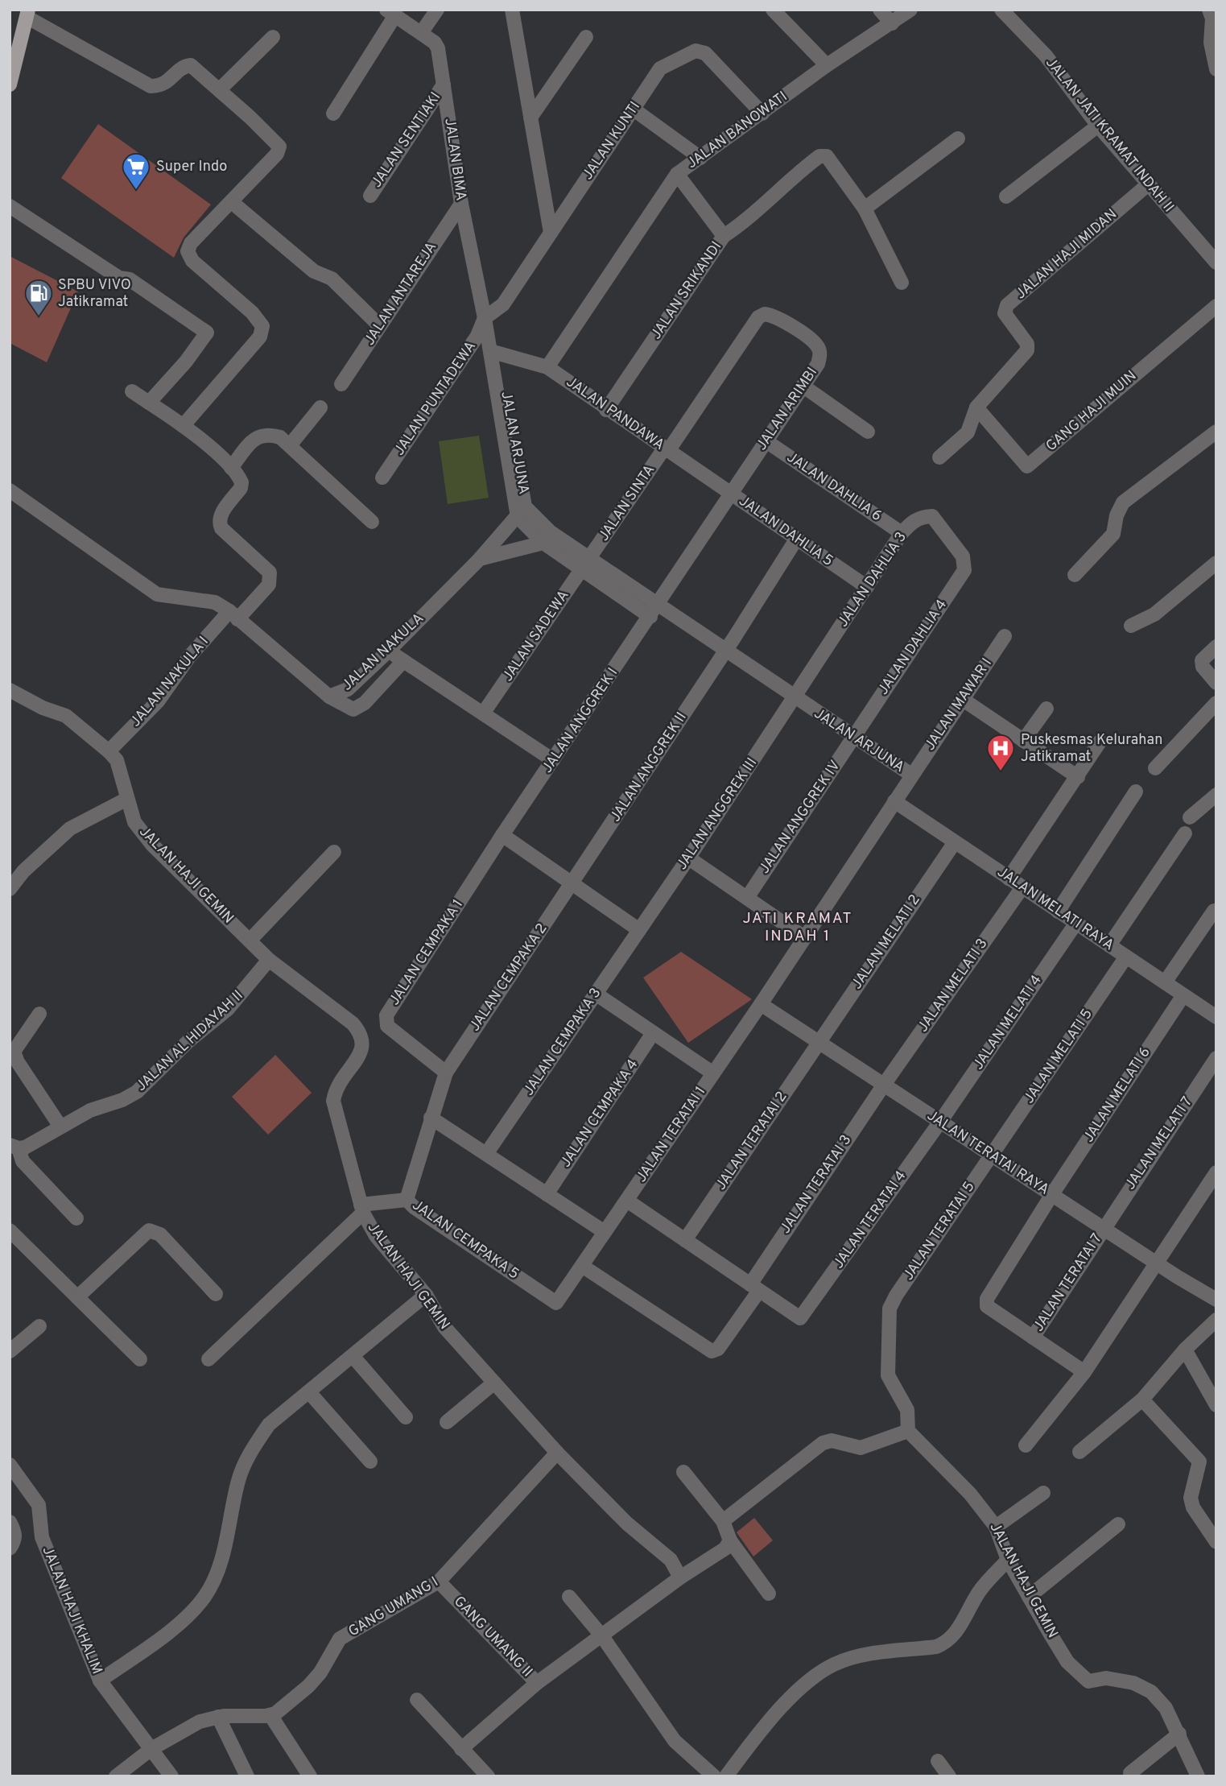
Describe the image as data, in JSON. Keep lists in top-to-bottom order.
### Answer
{
  "streets": {
    "street": [
      "JALAN BANOWATI",
      "JALAN JATI KRAMAT INDAH II",
      "JALAN SENTIAKI",
      "JALAN KUNTI",
      "JALAN BIMA",
      "JALAN HAJI MIDAN",
      "JALAN SRIKANDI",
      "JALAN ANTAREJA",
      "JALAN PUNTADEWA",
      "JALAN ARIMBI",
      "GANG HAJI MUIN",
      "JALAN PANDAWA",
      "JALAN ARJUNA",
      "JALAN DAHLIA 6",
      "JALAN SINTA",
      "JALAN DAHLIA 5",
      "JALAN DAHLIA 3",
      "JALAN SADEWA",
      "JALAN DAHLIA 4",
      "JALAN NAKULA",
      "JALAN NAKULA I",
      "JALAN MAWAR I",
      "JALAN ANGGREK I",
      "JALAN ANGGREK II",
      "JALAN ANGGREK III",
      "JALAN ANGGREK IV",
      "JALAN HAJI GEMIN",
      "JALAN MELATI RAYA",
      "JALAN MELATI 2",
      "JALAN CEMPAKA 1",
      "JALAN CEMPAKA 2",
      "JALAN MELATI 3",
      "JALAN MELATI 4",
      "JALAN AL HIDAYAH II",
      "JALAN CEMPAKA 3",
      "JALAN MELATI 5",
      "JALAN MELATI 6",
      "JALAN CEMPAKA 4",
      "JALAN TERATAI 1",
      "JALAN TERATAI 2",
      "JALAN MELATI 7",
      "JALAN TERATAI RAYA",
      "JALAN TERATAI 3",
      "JALAN TERATAI 4",
      "JALAN TERATAI 5",
      "JALAN CEMPAKA 5",
      "JALAN TERATAI 7",
      "GANG UMANG I",
      "JALAN HAJI KHALIM",
      "GANG UMANG II"
    ]
  },
  "crossings": [
    ["JALAN BANOWATI", "JALAN KUNTI"],
    ["JALAN BANOWATI", "JALAN SRIKANDI"],
    ["JALAN BANOWATI", "JALAN PANDAWA"],
    ["JALAN JATI KRAMAT INDAH II", "JALAN HAJI MIDAN"],
    ["JALAN SENTIAKI", "JALAN BIMA"],
    ["JALAN KUNTI", "JALAN BIMA"],
    ["JALAN KUNTI", "JALAN PUNTADEWA"],
    ["JALAN BIMA", "JALAN ANTAREJA"],
    ["JALAN BIMA", "JALAN PUNTADEWA"],
    ["JALAN BIMA", "JALAN ARJUNA"],
    ["JALAN HAJI MIDAN", "GANG HAJI MUIN"],
    ["JALAN SRIKANDI", "JALAN PANDAWA"],
    ["JALAN ARIMBI", "JALAN PANDAWA"],
    ["JALAN ARIMBI", "JALAN DAHLIA 6"],
    ["JALAN ARIMBI", "JALAN SINTA"],
    ["JALAN ARIMBI", "JALAN DAHLIA 5"],
    ["JALAN PANDAWA", "JALAN ARJUNA"],
    ["JALAN PANDAWA", "JALAN SINTA"],
    ["JALAN PANDAWA", "JALAN DAHLIA 5"],
    ["JALAN ARJUNA", "JALAN SINTA"],
    ["JALAN ARJUNA", "JALAN DAHLIA 5"],
    ["JALAN ARJUNA", "JALAN DAHLIA 3"],
    ["JALAN ARJUNA", "JALAN SADEWA"],
    ["JALAN ARJUNA", "JALAN DAHLIA 4"],
    ["JALAN ARJUNA", "JALAN NAKULA"],
    ["JALAN ARJUNA", "JALAN MAWAR I"],
    ["JALAN ARJUNA", "JALAN ANGGREK I"],
    ["JALAN ARJUNA", "JALAN ANGGREK II"],
    ["JALAN ARJUNA", "JALAN ANGGREK III"],
    ["JALAN ARJUNA", "JALAN ANGGREK IV"],
    ["JALAN DAHLIA 6", "JALAN DAHLIA 3"],
    ["JALAN SINTA", "JALAN SADEWA"],
    ["JALAN DAHLIA 5", "JALAN DAHLIA 3"],
    ["JALAN DAHLIA 5", "JALAN ANGGREK I"],
    ["JALAN DAHLIA 5", "JALAN ANGGREK II"],
    ["JALAN DAHLIA 3", "JALAN DAHLIA 4"],
    ["JALAN DAHLIA 3", "JALAN ANGGREK III"],
    ["JALAN DAHLIA 4", "JALAN ANGGREK IV"],
    ["JALAN NAKULA I", "JALAN HAJI GEMIN"],
    ["JALAN MAWAR I", "JALAN MELATI RAYA"],
    ["JALAN MAWAR I", "JALAN TERATAI 1"],
    ["JALAN ANGGREK I", "JALAN CEMPAKA 1"],
    ["JALAN ANGGREK II", "JALAN CEMPAKA 2"],
    ["JALAN ANGGREK III", "JALAN CEMPAKA 3"],
    ["JALAN HAJI GEMIN", "JALAN AL HIDAYAH II"],
    ["JALAN HAJI GEMIN", "JALAN TERATAI 5"],
    ["JALAN HAJI GEMIN", "GANG UMANG I"],
    ["JALAN MELATI RAYA", "JALAN MELATI 2"],
    ["JALAN MELATI RAYA", "JALAN MELATI 3"],
    ["JALAN MELATI RAYA", "JALAN MELATI 4"],
    ["JALAN MELATI RAYA", "JALAN MELATI 5"],
    ["JALAN MELATI RAYA", "JALAN MELATI 6"],
    ["JALAN MELATI 2", "JALAN TERATAI 2"],
    ["JALAN MELATI 2", "JALAN TERATAI RAYA"],
    ["JALAN CEMPAKA 1", "JALAN CEMPAKA 2"],
    ["JALAN MELATI 3", "JALAN TERATAI RAYA"],
    ["JALAN MELATI 3", "JALAN TERATAI 3"],
    ["JALAN MELATI 4", "JALAN TERATAI RAYA"],
    ["JALAN MELATI 4", "JALAN TERATAI 4"],
    ["JALAN MELATI 5", "JALAN TERATAI RAYA"],
    ["JALAN MELATI 5", "JALAN TERATAI 5"],
    ["JALAN MELATI 6", "JALAN TERATAI RAYA"],
    ["JALAN MELATI 6", "JALAN TERATAI 7"],
    ["JALAN TERATAI 1", "JALAN TERATAI RAYA"],
    ["JALAN TERATAI 1", "JALAN TERATAI 3"],
    ["JALAN TERATAI 1", "JALAN CEMPAKA 5"],
    ["JALAN TERATAI 2", "JALAN TERATAI RAYA"],
    ["JALAN MELATI 7", "JALAN TERATAI RAYA"],
    ["JALAN MELATI 7", "JALAN TERATAI 7"],
    ["JALAN TERATAI RAYA", "JALAN TERATAI 3"],
    ["JALAN TERATAI RAYA", "JALAN TERATAI 4"],
    ["JALAN TERATAI RAYA", "JALAN TERATAI 5"],
    ["JALAN TERATAI RAYA", "JALAN TERATAI 7"],
    ["JALAN TERATAI 3", "JALAN TERATAI 4"],
    ["JALAN TERATAI 3", "JALAN CEMPAKA 5"],
    ["GANG UMANG I", "GANG UMANG II"]
  ],
  "districts": ["JATI KRAMAT INDAH 1"],
  "places": {
    "supermarket": ["Super Indo"],
    "fuel station": ["SPBU VIVO Jatikramat"],
    "hospital": ["Puskesmas Kelurahan Jatikramat"]
  }
}
